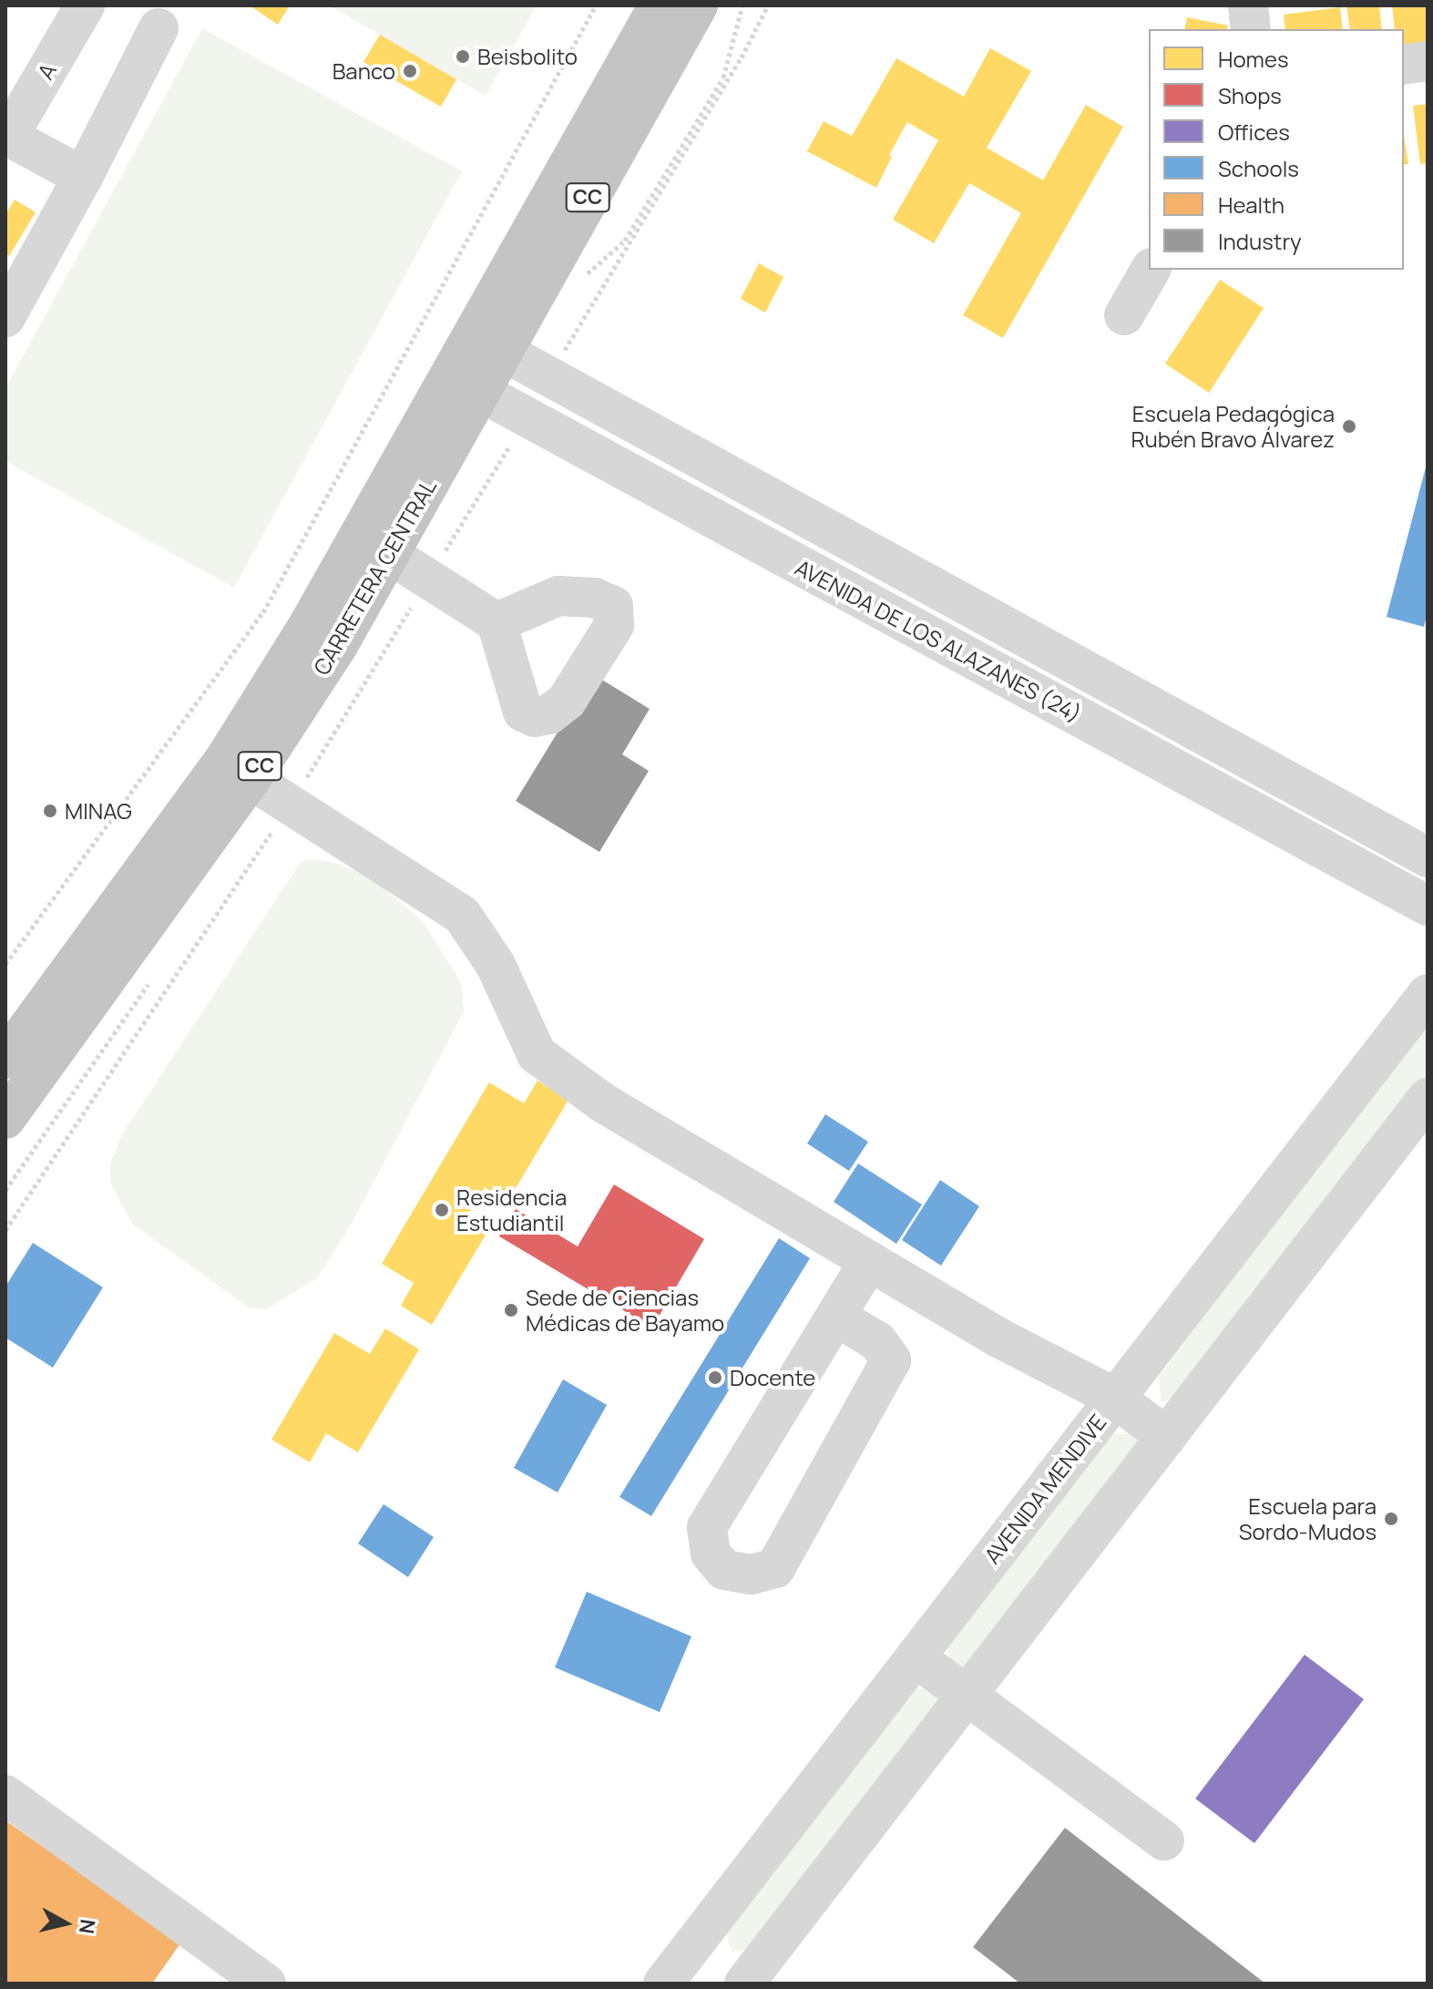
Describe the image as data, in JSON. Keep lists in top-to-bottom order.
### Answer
{
  "streets": {
    "highway": ["CC", "CARRETERA CENTRAL"],
    "street": ["A", "AVENIDA DE LOS ALAZANES (24)", "AVENIDA MENDIVE"]
  },
  "crossings": [
    ["CARRETERA CENTRAL", "AVENIDA DE LOS ALAZANES (24)"]
  ],
  "places": [
    "Beisbolito",
    "Banco",
    "Escuela Pedagógica Rubén Bravo Álvarez",
    "MINAG",
    "Residencia Estudiantil",
    "Sede de Ciencias Médicas de Bayamo",
    "Docente",
    "Escuela para Sordo-Mudos"
  ],
  "legend": [
    "Homes",
    "Shops",
    "Offices",
    "Schools",
    "Health",
    "Industry"
  ],
  "north": "right"
}
